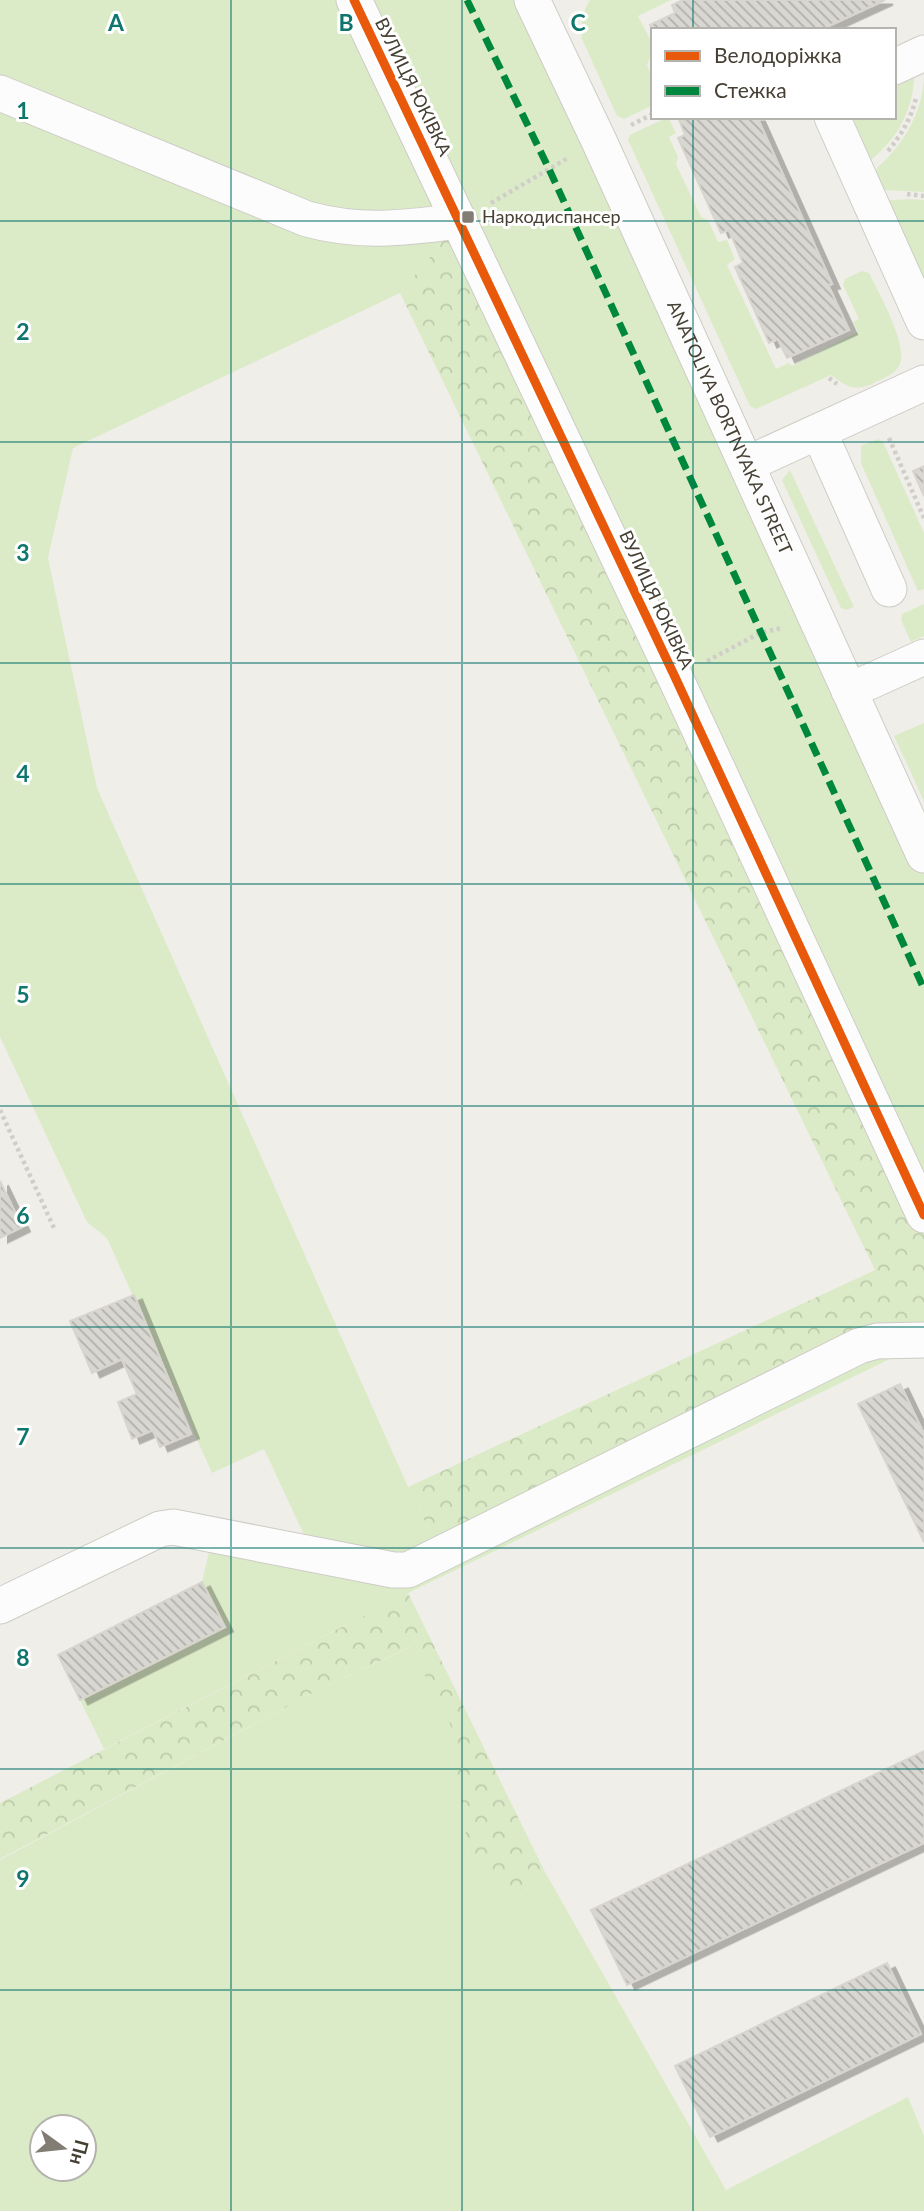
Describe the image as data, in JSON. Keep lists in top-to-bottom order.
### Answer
{
  "streets": {
    "street": ["ВУЛИЦЯ ЮКІВКА", "ANATOLIYA BORTNYAKA STREET"]
  },
  "places": {
    "transit": ["Наркодиспансер"]
  },
  "legend": ["Велодоріжка", "Стежка"],
  "north": "right",
  "grid": {
    "columns": ["A", "B", "C"],
    "rows": [
      "1",
      "2",
      "3",
      "4",
      "5",
      "6",
      "7",
      "8",
      "9"
    ]
  }
}
